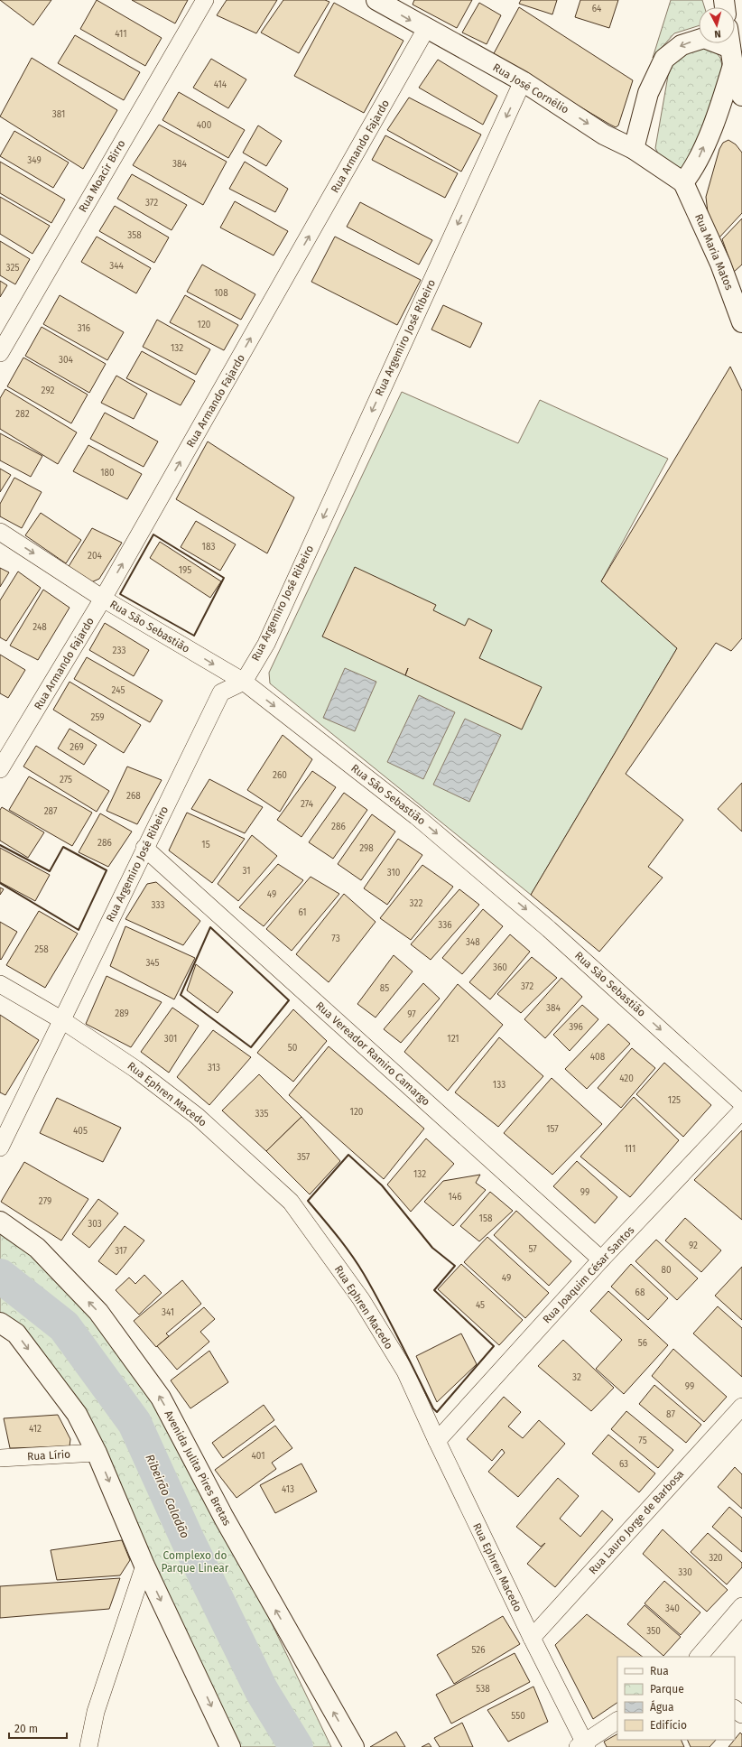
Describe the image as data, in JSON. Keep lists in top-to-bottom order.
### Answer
{
  "streets": {
    "main road": ["Rua José Cornélio", "Rua Maria Matos", "Avenida Julita Pires Bretas"],
    "street": [
      "Rua Armando Fajardo",
      "Rua Moacir Birro",
      "Rua Argemiro José Ribeiro",
      "Rua São Sebastião",
      "Rua Vereador Ramiro Camargo",
      "Rua Ephren Macedo",
      "Rua Joaquim César Santos",
      "Rua Lírio",
      "Rua Lauro Jorge de Barbosa"
    ]
  },
  "crossings": [
    ["Rua José Cornélio", "Rua Armando Fajardo"],
    ["Rua José Cornélio", "Rua Maria Matos"],
    ["Rua José Cornélio", "Rua Argemiro José Ribeiro"],
    ["Rua Armando Fajardo", "Rua São Sebastião"],
    ["Rua Argemiro José Ribeiro", "Rua São Sebastião"],
    ["Rua Argemiro José Ribeiro", "Rua Vereador Ramiro Camargo"],
    ["Rua Argemiro José Ribeiro", "Rua Ephren Macedo"],
    ["Rua Vereador Ramiro Camargo", "Rua Joaquim César Santos"],
    ["Rua Ephren Macedo", "Rua Joaquim César Santos"],
    ["Rua Ephren Macedo", "Rua Lauro Jorge de Barbosa"]
  ],
  "one_way": [
    "Rua José Cornélio",
    "Rua Armando Fajardo",
    "Rua Argemiro José Ribeiro",
    "Rua São Sebastião"
  ],
  "water": ["Ribeirão Caladão"],
  "parks": ["Complexo do Parque Linear"],
  "house_numbers": [
    "64",
    "411",
    "414",
    "381",
    "400",
    "349",
    "384",
    "372",
    "358",
    "344",
    "325",
    "108",
    "120",
    "316",
    "132",
    "304",
    "292",
    "282",
    "180",
    "183",
    "204",
    "195",
    "248",
    "233",
    "245",
    "259",
    "269",
    "260",
    "275",
    "268",
    "274",
    "287",
    "286",
    "286",
    "15",
    "298",
    "31",
    "310",
    "49",
    "322",
    "333",
    "61",
    "336",
    "73",
    "348",
    "258",
    "345",
    "360",
    "372",
    "85",
    "384",
    "289",
    "97",
    "396",
    "301",
    "121",
    "50",
    "408",
    "313",
    "420",
    "133",
    "125",
    "120",
    "335",
    "157",
    "405",
    "111",
    "357",
    "132",
    "99",
    "146",
    "279",
    "158",
    "303",
    "92",
    "57",
    "317",
    "80",
    "49",
    "68",
    "45",
    "341",
    "56",
    "32",
    "99",
    "87",
    "412",
    "75",
    "401",
    "63",
    "413",
    "320",
    "330",
    "340",
    "350",
    "526",
    "538",
    "550"
  ],
  "legend": [
    "Rua",
    "Parque",
    "Água",
    "Edifício"
  ],
  "scale_bar": "20 m",
  "north": "bottom"
}
